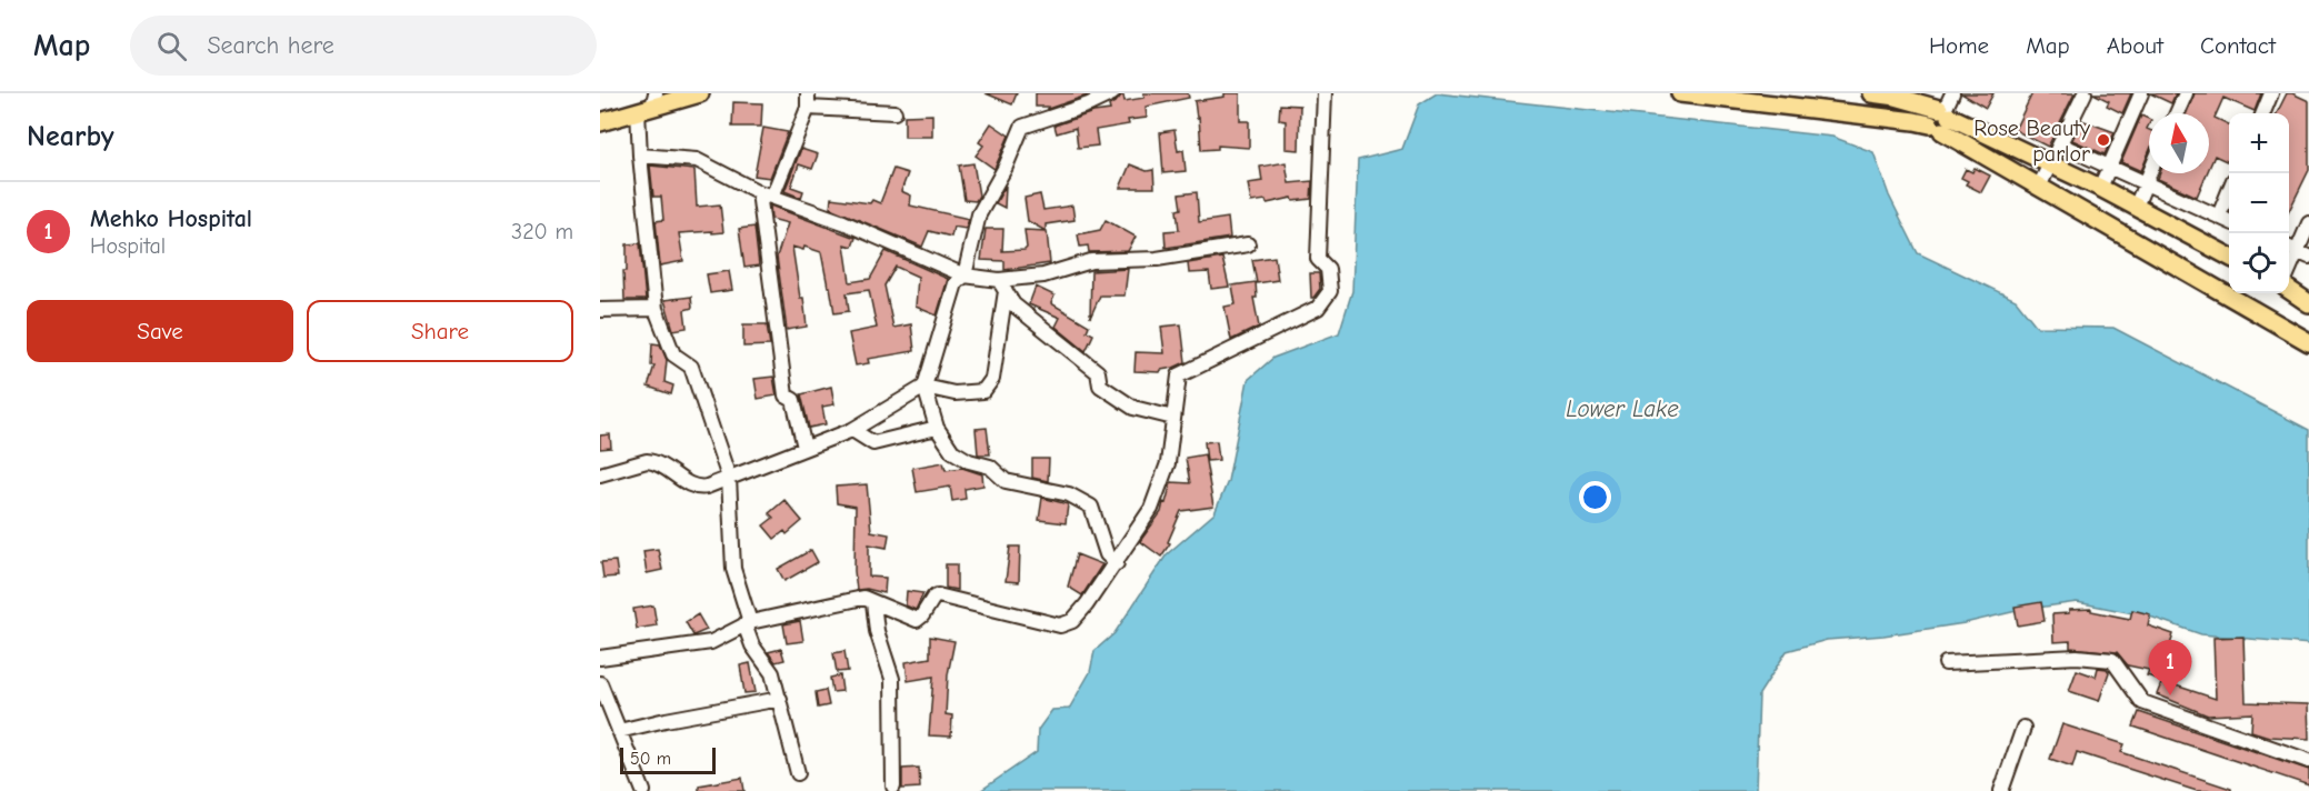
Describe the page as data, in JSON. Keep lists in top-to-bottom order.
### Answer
{
  "water": ["Lower Lake"],
  "places": ["Rose Beauty parlor"],
  "scale_bar": "50 m",
  "north": "top",
  "page": {
    "header": "Map",
    "search": "Search here",
    "nav": [
      "Home",
      "Map",
      "About",
      "Contact"
    ],
    "heading": "Nearby",
    "map_buttons": ["+", "−"],
    "list": [
      {
        "mark": "1",
        "name": "Mehko Hospital",
        "note": "Hospital",
        "value": "320 m"
      }
    ],
    "buttons": ["Save", "Share"],
    "pins": "1",
    "scale": "50 m"
  }
}
